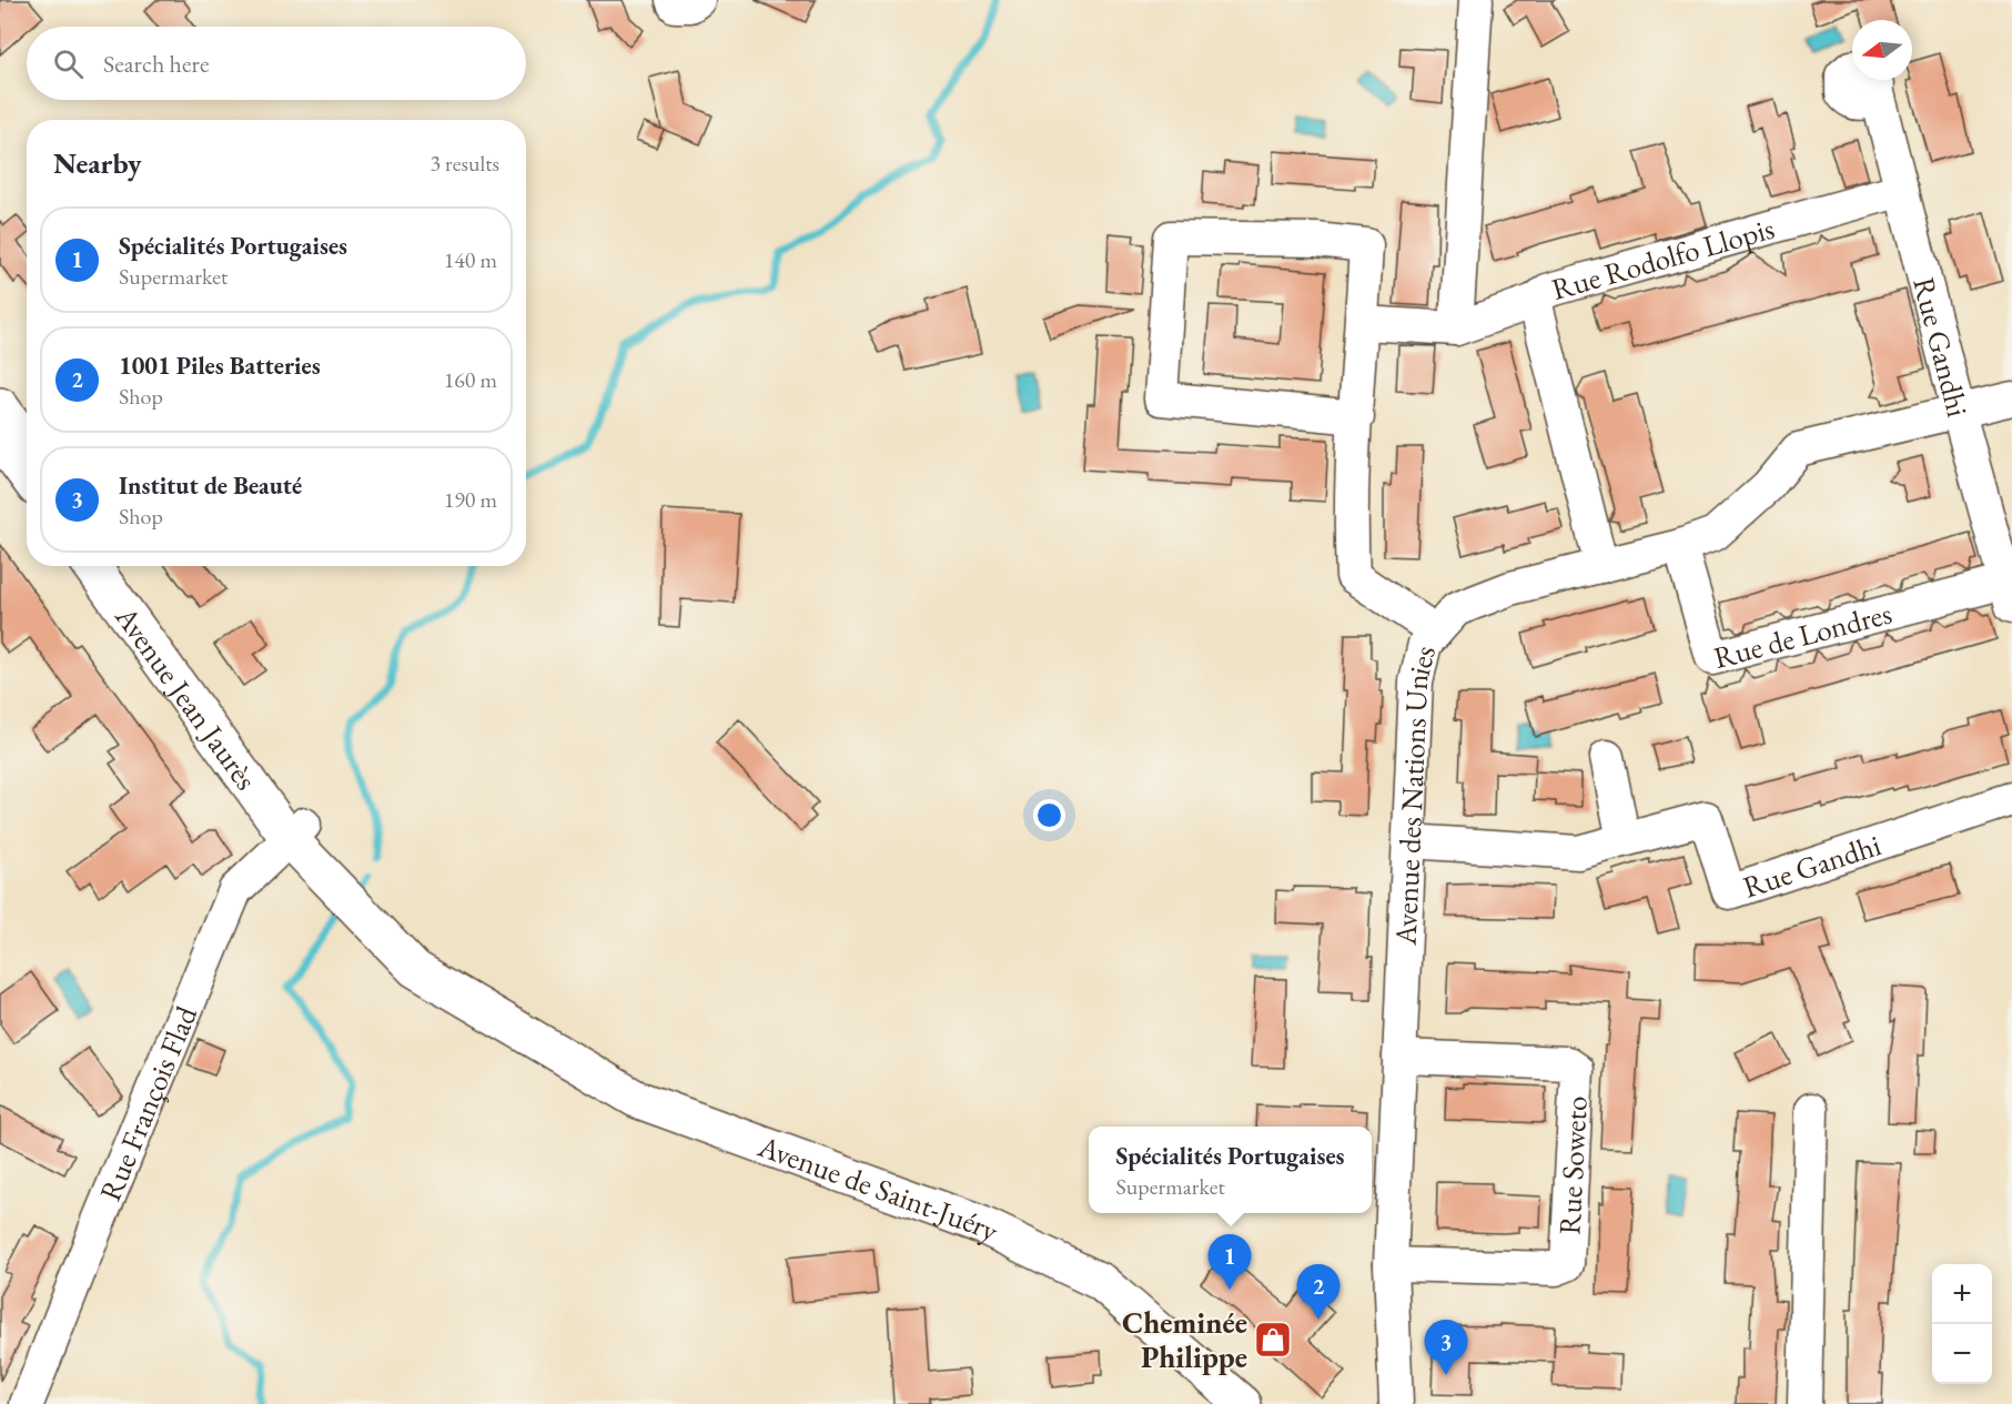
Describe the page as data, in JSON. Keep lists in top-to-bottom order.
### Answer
{
  "streets": {
    "main road": ["Avenue Jean Jaurès", "Avenue de Saint-Juéry"],
    "street": [
      "Rue Rodolfo Llopis",
      "Rue Gandhi",
      "Rue de Londres",
      "Avenue des Nations Unies",
      "Rue François Flad",
      "Rue Soweto"
    ]
  },
  "crossings": [
    ["Rue Rodolfo Llopis", "Rue Gandhi"],
    ["Rue Rodolfo Llopis", "Avenue des Nations Unies"],
    ["Rue Gandhi", "Rue de Londres"],
    ["Rue Gandhi", "Avenue des Nations Unies"],
    ["Rue de Londres", "Avenue des Nations Unies"],
    ["Avenue Jean Jaurès", "Rue François Flad"],
    ["Avenue Jean Jaurès", "Avenue de Saint-Juéry"],
    ["Avenue des Nations Unies", "Rue Soweto"],
    ["Rue François Flad", "Avenue de Saint-Juéry"]
  ],
  "places": {
    "shop": ["Cheminée Philippe"]
  },
  "north": "left",
  "page": {
    "search": "Search here",
    "heading": ["Nearby", "3 results"],
    "list": [
      {
        "mark": "1",
        "name": "Spécialités Portugaises",
        "note": "Supermarket",
        "value": "140 m"
      },
      {
        "mark": "2",
        "name": "1001 Piles Batteries",
        "note": "Shop",
        "value": "160 m"
      },
      {
        "mark": "3",
        "name": "Institut de Beauté",
        "note": "Shop",
        "value": "190 m"
      }
    ],
    "popup": ["Spécialités Portugaises", "Supermarket"],
    "pins": ["1", "2", "3"],
    "map_buttons": ["+", "−"]
  }
}
